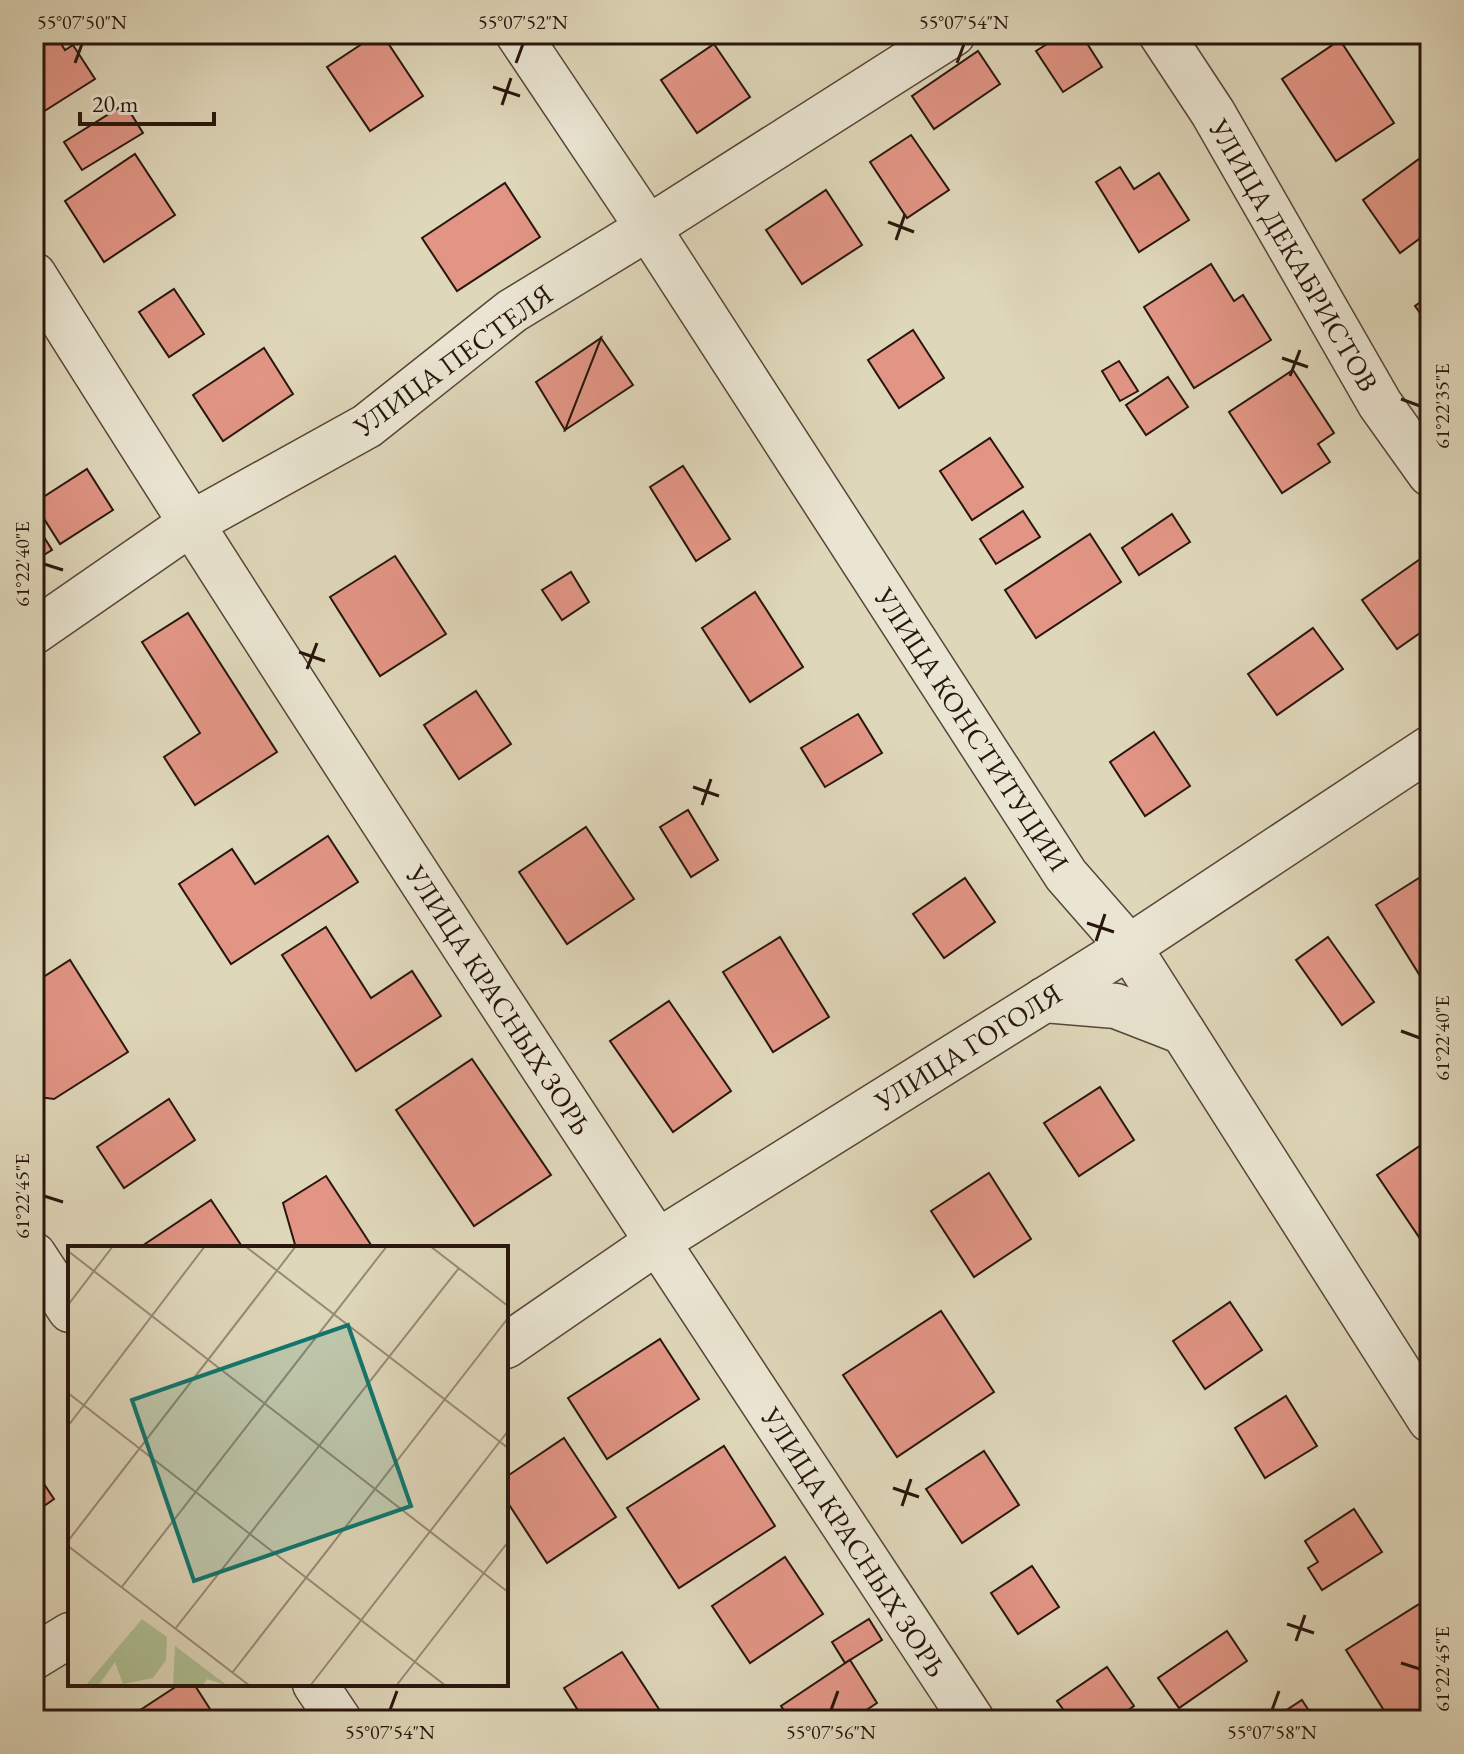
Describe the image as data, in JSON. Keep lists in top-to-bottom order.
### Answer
{
  "streets": {
    "street": [
      "УЛИЦА ДЕКАБРИСТОВ",
      "УЛИЦА ПЕСТЕЛЯ",
      "УЛИЦА КОНСТИТУЦИИ",
      "УЛИЦА КРАСНЫХ ЗОРЬ",
      "УЛИЦА ГОГОЛЯ"
    ]
  },
  "crossings": [
    ["УЛИЦА ПЕСТЕЛЯ", "УЛИЦА КОНСТИТУЦИИ"],
    ["УЛИЦА ПЕСТЕЛЯ", "УЛИЦА КРАСНЫХ ЗОРЬ"],
    ["УЛИЦА КОНСТИТУЦИИ", "УЛИЦА ГОГОЛЯ"],
    ["УЛИЦА КРАСНЫХ ЗОРЬ", "УЛИЦА ГОГОЛЯ"]
  ],
  "scale_bar": "20 m",
  "coordinates": [
    "55°07'50\"N",
    "55°07'52\"N",
    "55°07'54\"N",
    "61°22'35\"E",
    "61°22'40\"E",
    "61°22'45\"E",
    "55°07'56\"N",
    "55°07'58\"N"
  ]
}
